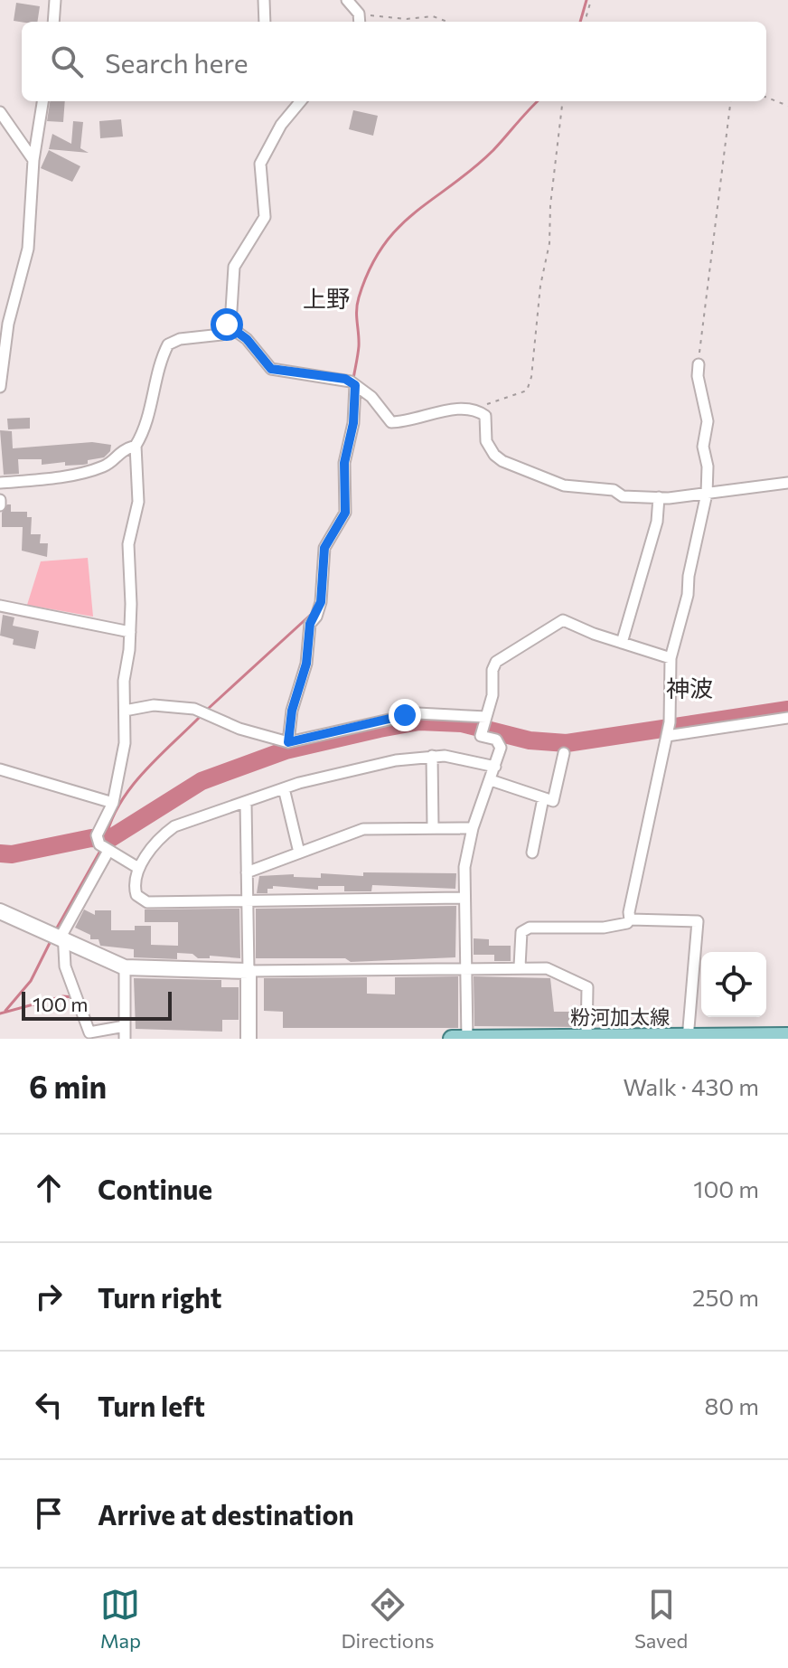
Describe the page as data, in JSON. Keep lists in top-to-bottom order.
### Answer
{
  "streets": {
    "main road": ["粉河加太線"]
  },
  "districts": ["上野", "神波"],
  "scale_bar": "100 m",
  "page": {
    "search": "Search here",
    "scale": "100 m",
    "heading": ["6 min", "Walk · 430 m"],
    "list": [
      ["Continue", "100 m"],
      ["Turn right", "250 m"],
      ["Turn left", "80 m"],
      "Arrive at destination"
    ],
    "nav": ["Map", "Directions", "Saved"]
  }
}
